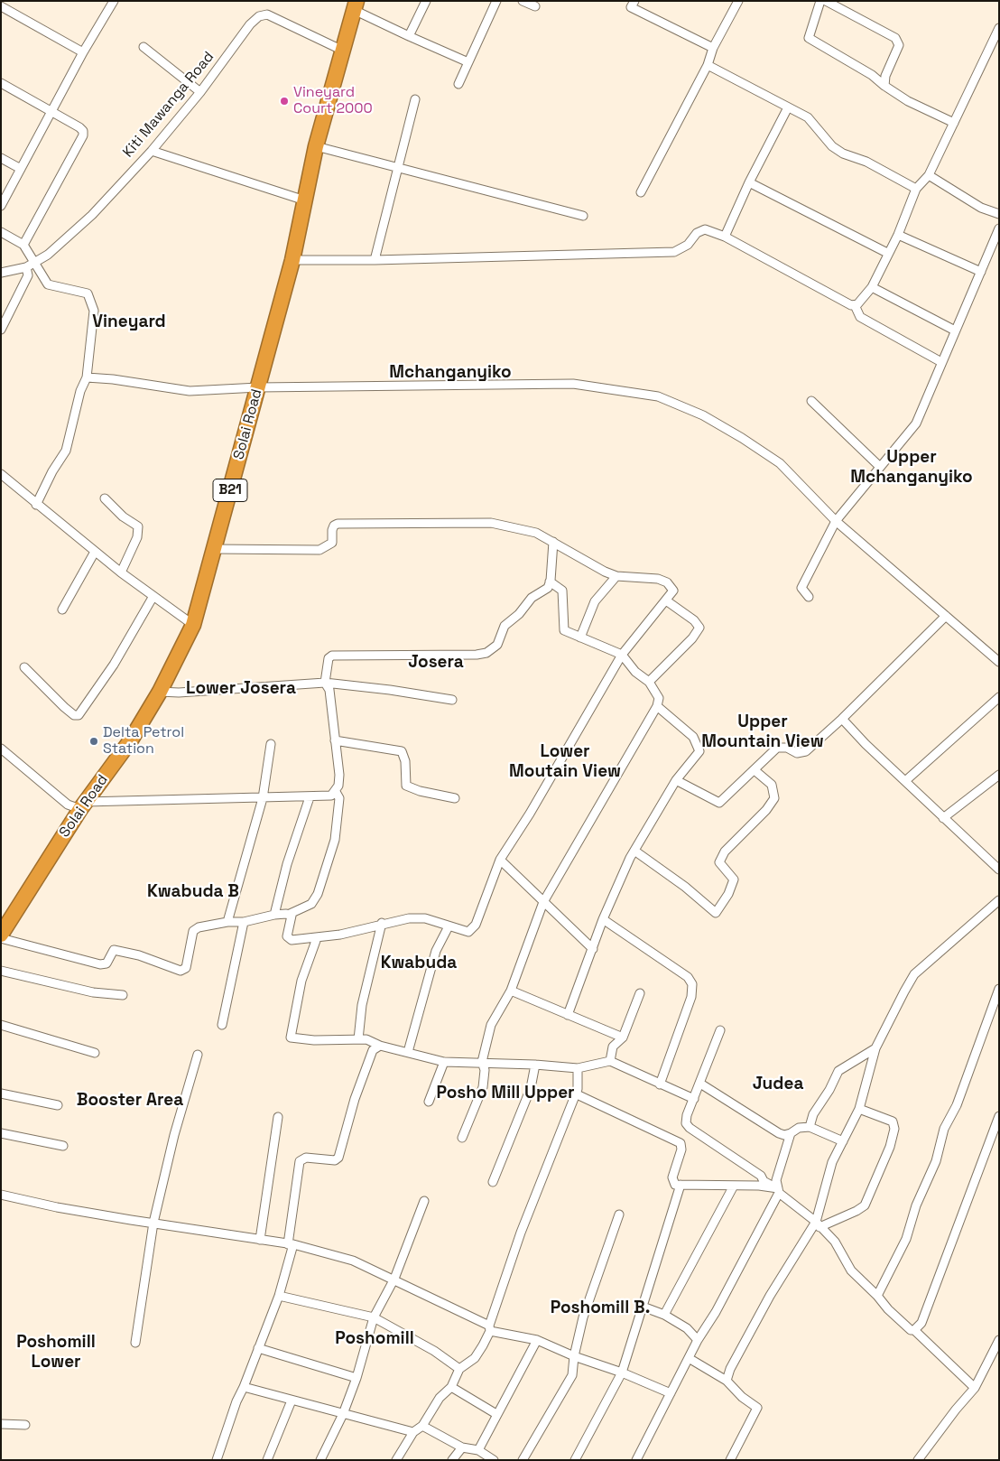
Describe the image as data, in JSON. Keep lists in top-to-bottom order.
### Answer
{
  "streets": {
    "highway": ["Solai Road", "B21"],
    "street": ["Kiti Mawanga Road"]
  },
  "crossings": [
    ["Kiti Mawanga Road", "Solai Road"]
  ],
  "districts": [
    "Vineyard",
    "Mchanganyiko",
    "Upper Mchanganyiko",
    "Josera",
    "Lower Josera",
    "Upper Mountain View",
    "Lower Moutain View",
    "Kwabuda B",
    "Kwabuda",
    "Judea",
    "Posho Mill Upper",
    "Booster Area",
    "Poshomill B.",
    "Poshomill",
    "Poshomill Lower"
  ],
  "places": ["Vineyard Court 2000", "Delta Petrol Station"]
}
